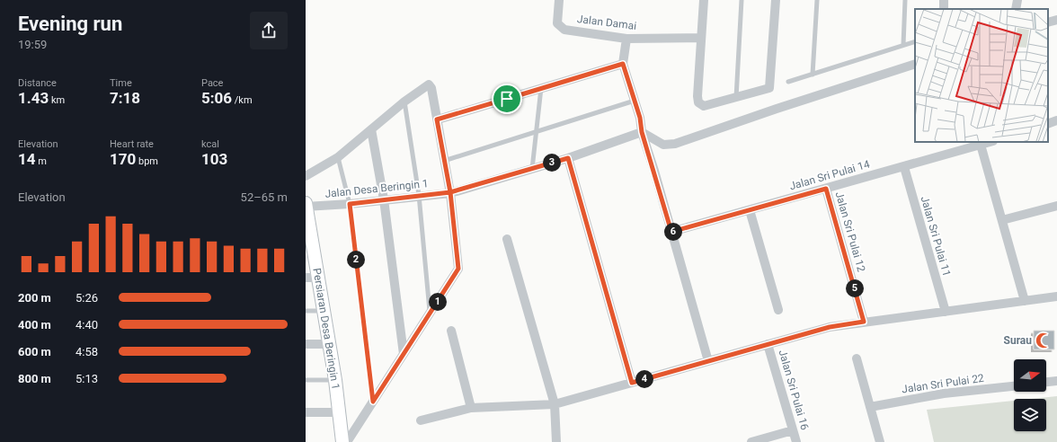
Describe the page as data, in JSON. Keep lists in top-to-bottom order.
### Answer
{
  "streets": {
    "main road": ["Persiaran Desa Beringin 1"],
    "street": [
      "Jalan Damai",
      "Jalan Sri Pulai 14",
      "Jalan Desa Beringin 1",
      "Jalan Sri Pulai 12",
      "Jalan Sri Pulai 11",
      "Jalan Sri Pulai 22",
      "Jalan Sri Pulai 16"
    ]
  },
  "crossings": [
    ["Jalan Sri Pulai 14", "Jalan Sri Pulai 12"],
    ["Jalan Sri Pulai 14", "Jalan Sri Pulai 11"],
    ["Jalan Desa Beringin 1", "Persiaran Desa Beringin 1"]
  ],
  "places": {
    "mosque": ["Surau"]
  },
  "north": "right",
  "page": {
    "heading": ["Evening run", "19:59"],
    "stats": [
      ["Distance", "1.43 km"],
      ["Time", "7:18"],
      ["Pace", "5:06 /km"],
      ["Elevation", "14 m"],
      ["Heart rate", "170 bpm"],
      ["kcal", "103"]
    ],
    "pins": [
      "3",
      "6",
      "2",
      "5",
      "1",
      "4"
    ],
    "chart": ["Elevation", "52–65 m"],
    "list": [
      {
        "name": "200 m",
        "note": "5:26"
      },
      {
        "name": "400 m",
        "note": "4:40"
      },
      {
        "name": "600 m",
        "note": "4:58"
      },
      {
        "name": "800 m",
        "note": "5:13"
      }
    ]
  }
}
